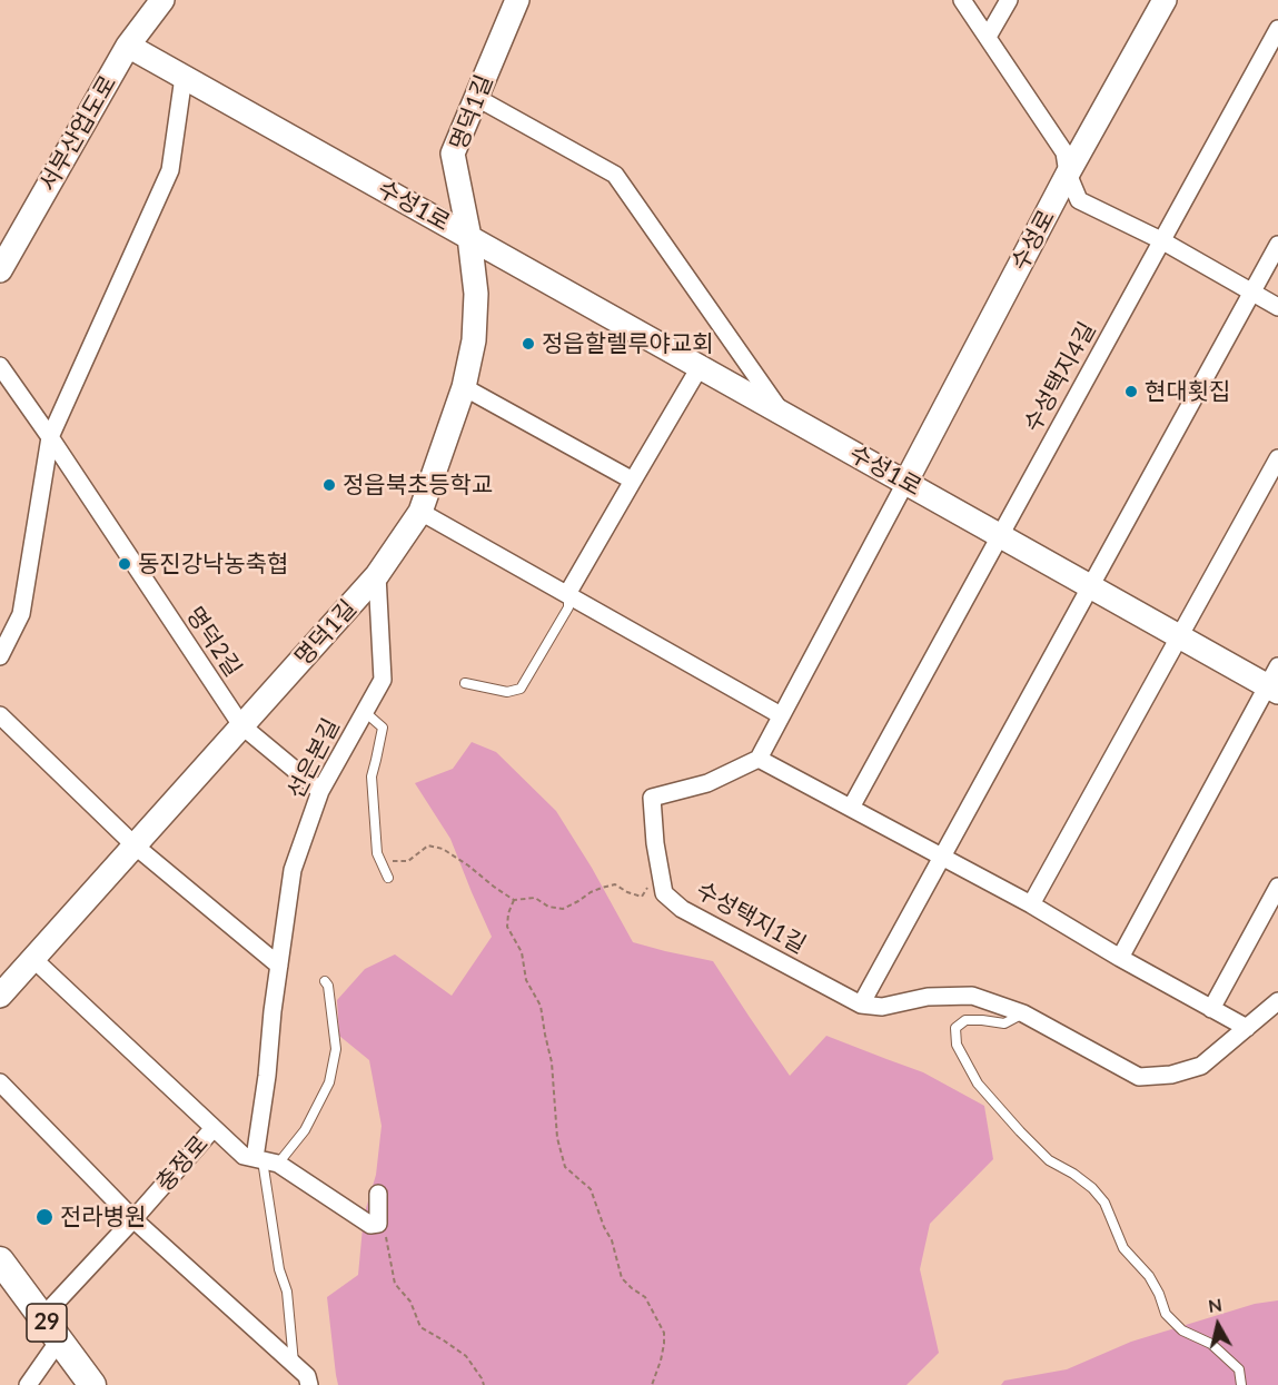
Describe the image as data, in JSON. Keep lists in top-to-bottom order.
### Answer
{
  "streets": {
    "main road": ["29"],
    "street": [
      "명덕1길",
      "서부산업도로",
      "수성1로",
      "수성로",
      "수성택지4길",
      "명덕2길",
      "선은본길",
      "수성택지1길",
      "충정로"
    ]
  },
  "crossings": [
    ["명덕1길", "수성1로"],
    ["명덕1길", "명덕2길"],
    ["명덕1길", "선은본길"],
    ["서부산업도로", "수성1로"],
    ["수성1로", "수성로"],
    ["수성1로", "수성택지4길"],
    ["명덕2길", "선은본길"],
    ["충정로", "29"]
  ],
  "places": [
    "정읍할렐루야교회",
    "현대횟집",
    "정읍북초등학교",
    "동진강낙농축협",
    "전라병원"
  ],
  "north": "top"
}
